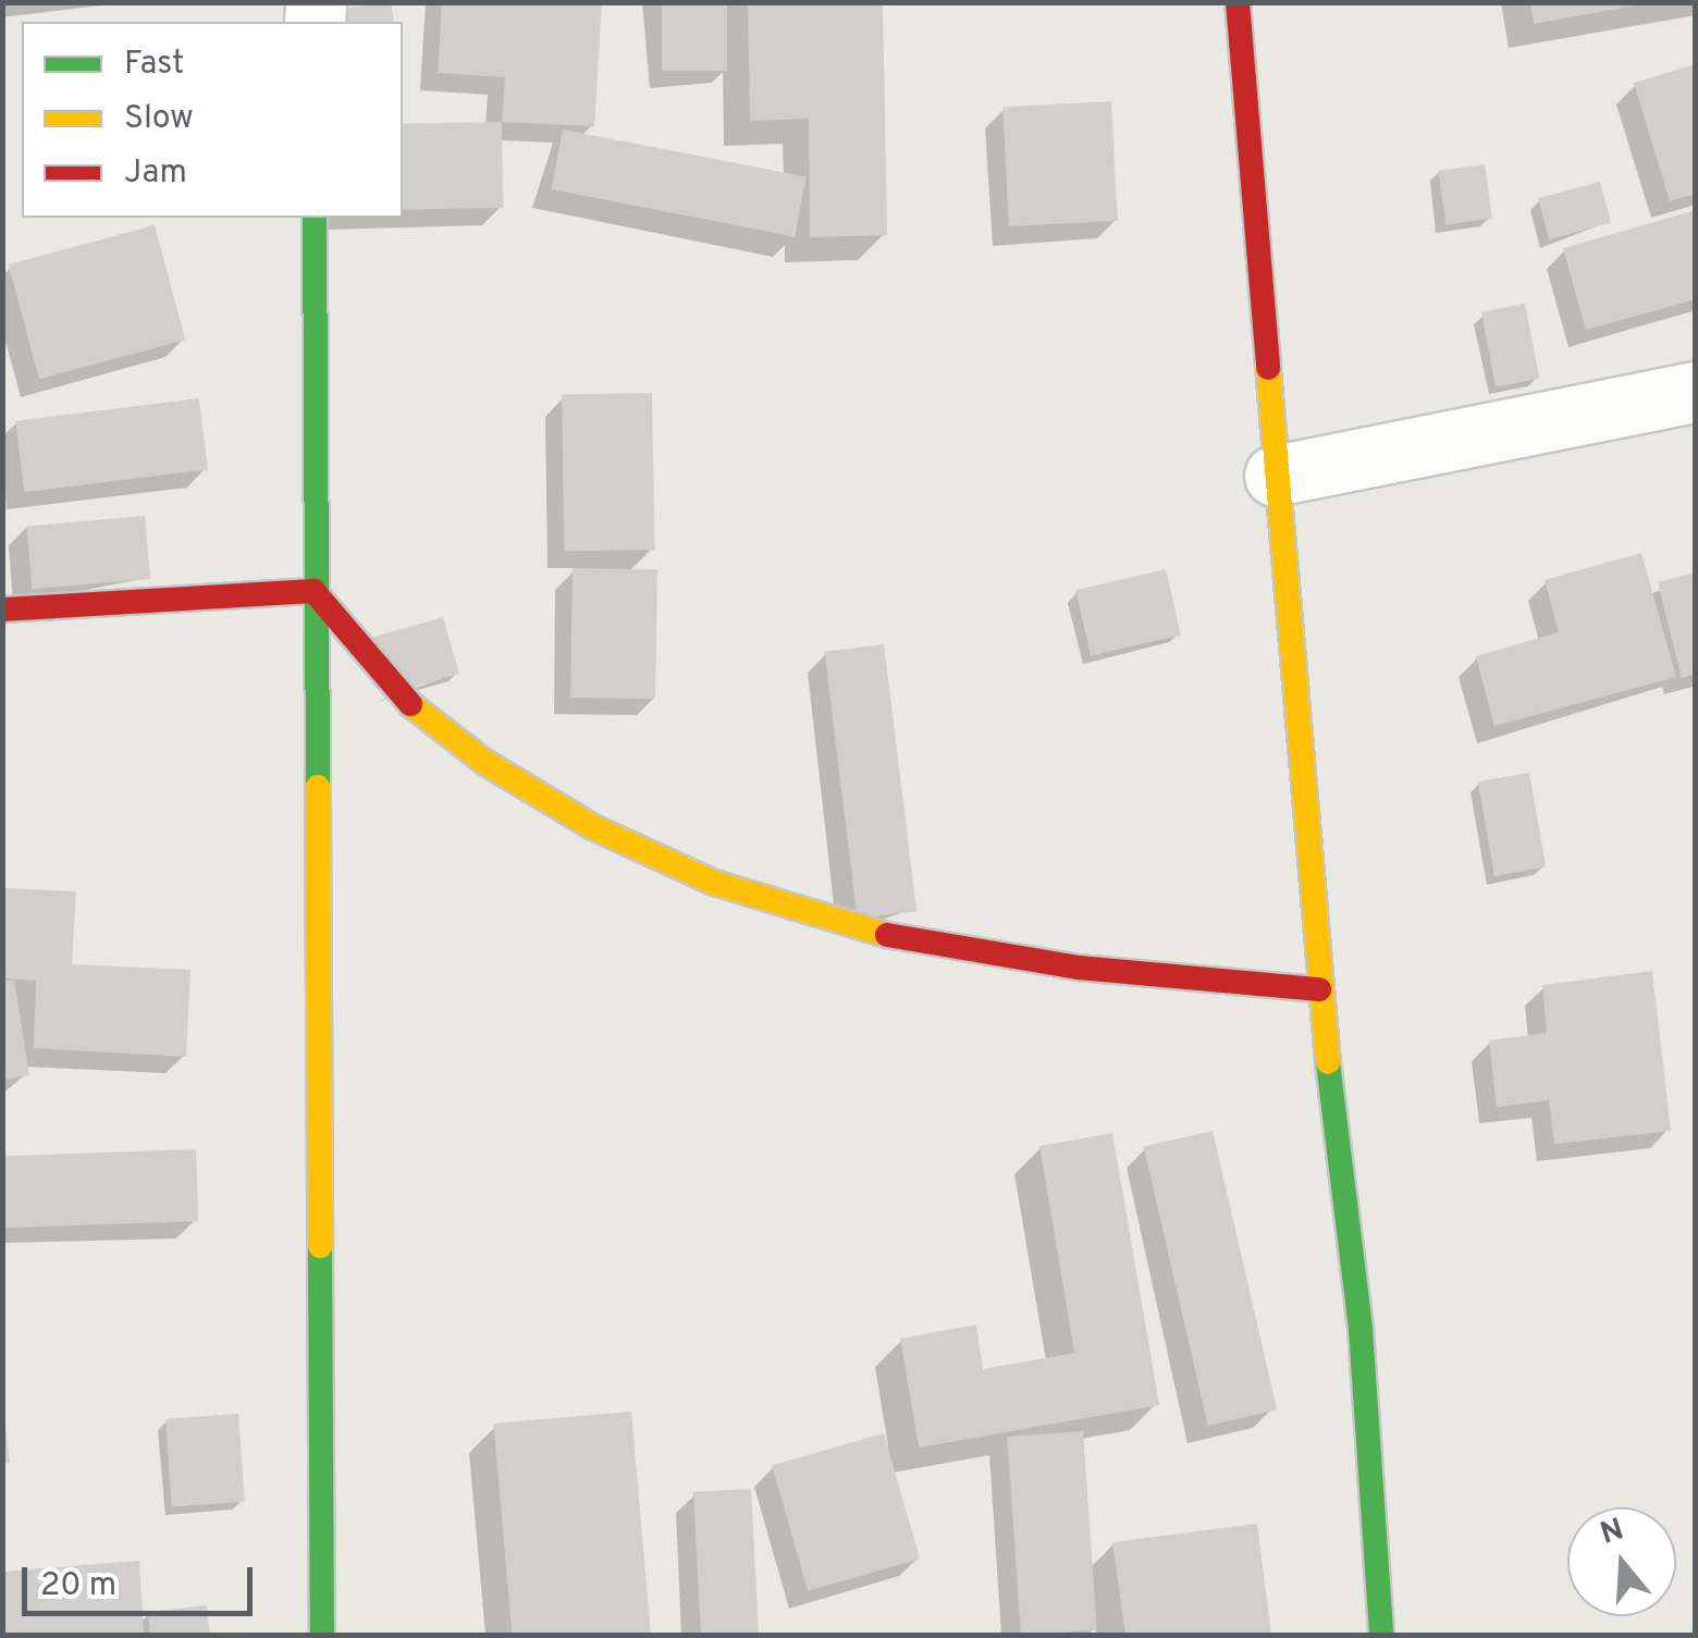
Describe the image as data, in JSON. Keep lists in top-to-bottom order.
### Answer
{
  "legend": ["Fast", "Slow", "Jam"],
  "scale_bar": "20 m",
  "north": "top"
}
